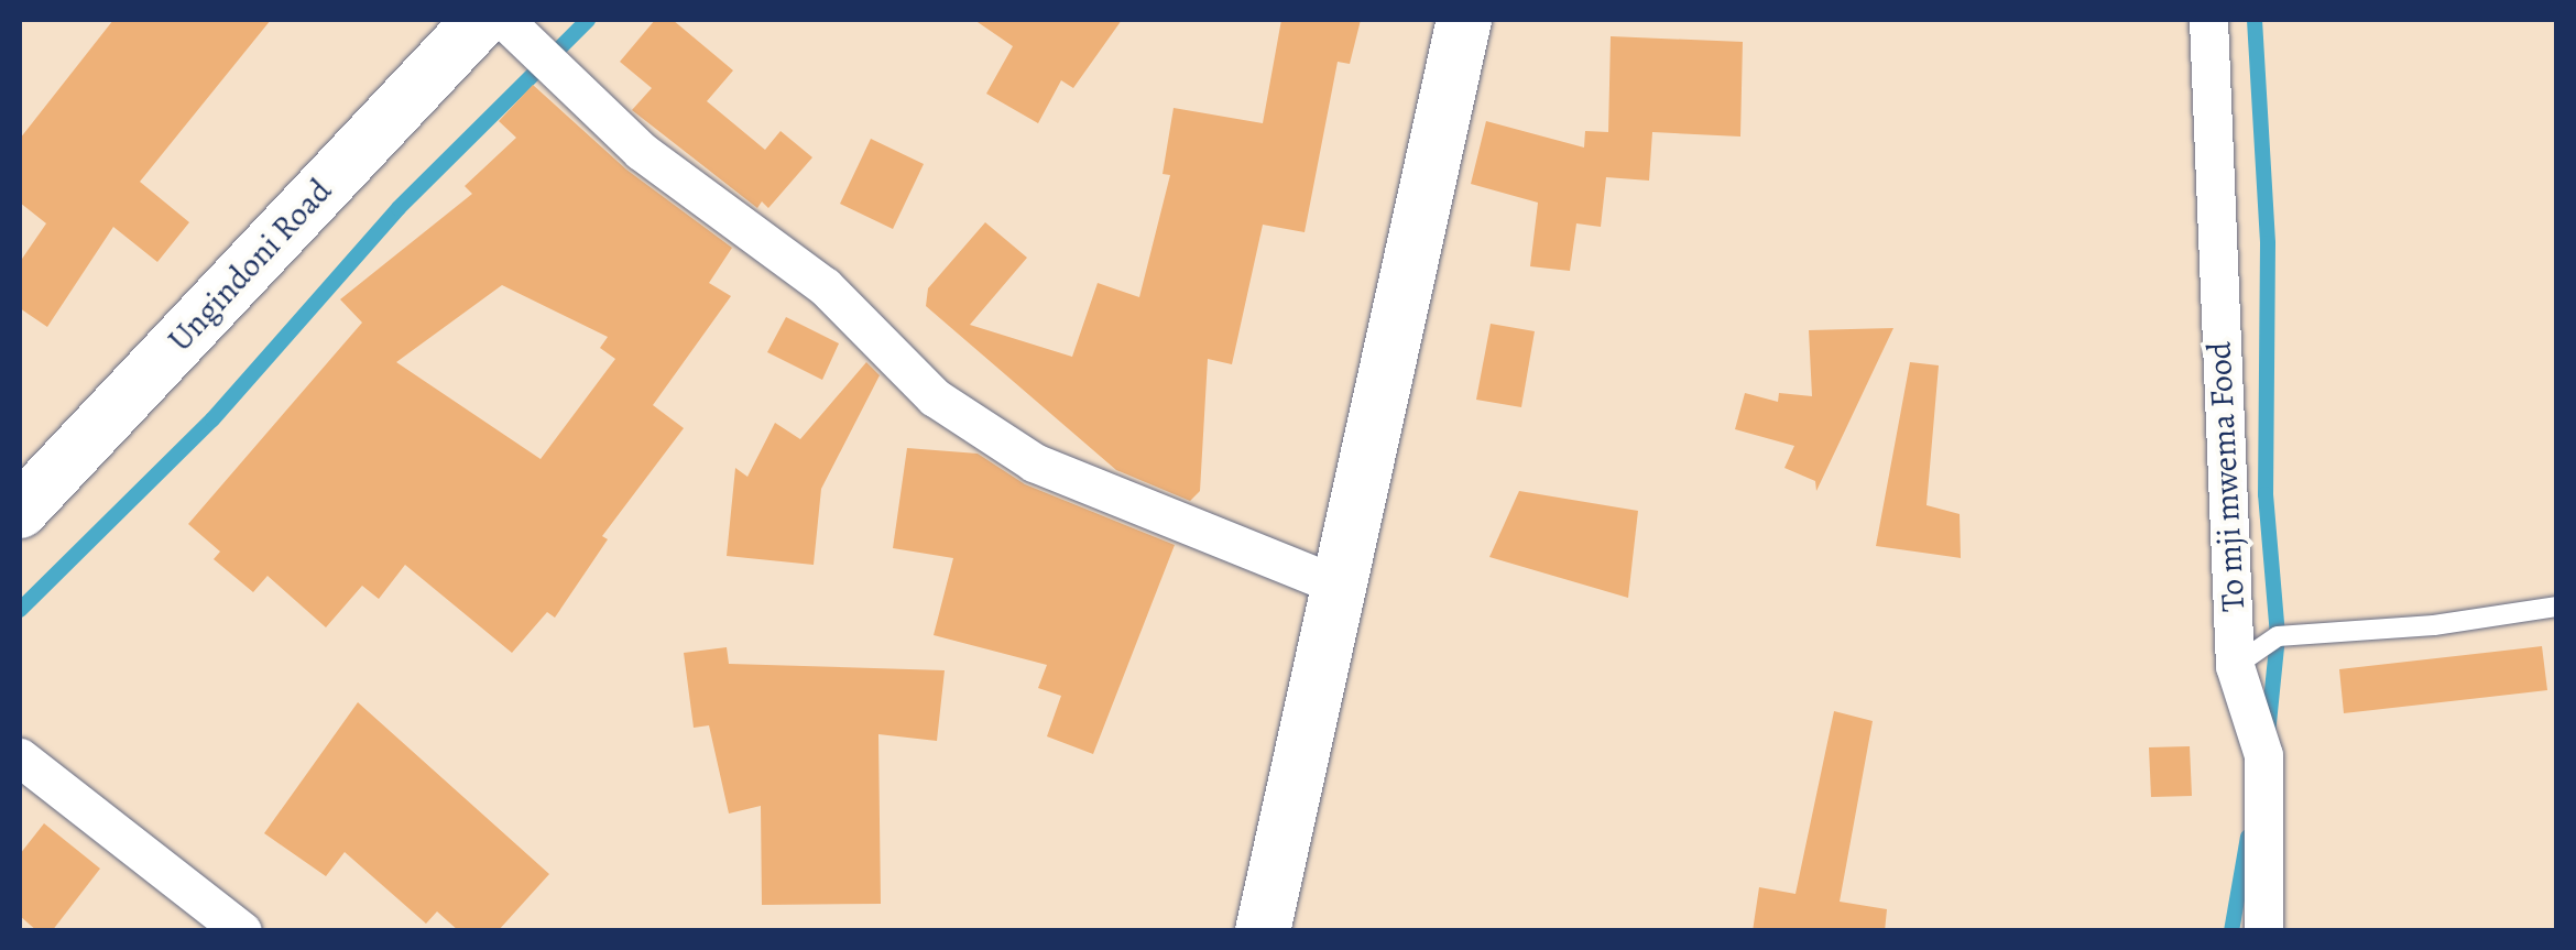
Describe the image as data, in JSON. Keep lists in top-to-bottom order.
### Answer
{
  "streets": {
    "main road": ["Ungindoni Road"],
    "street": ["To mji mwema Food"]
  }
}
